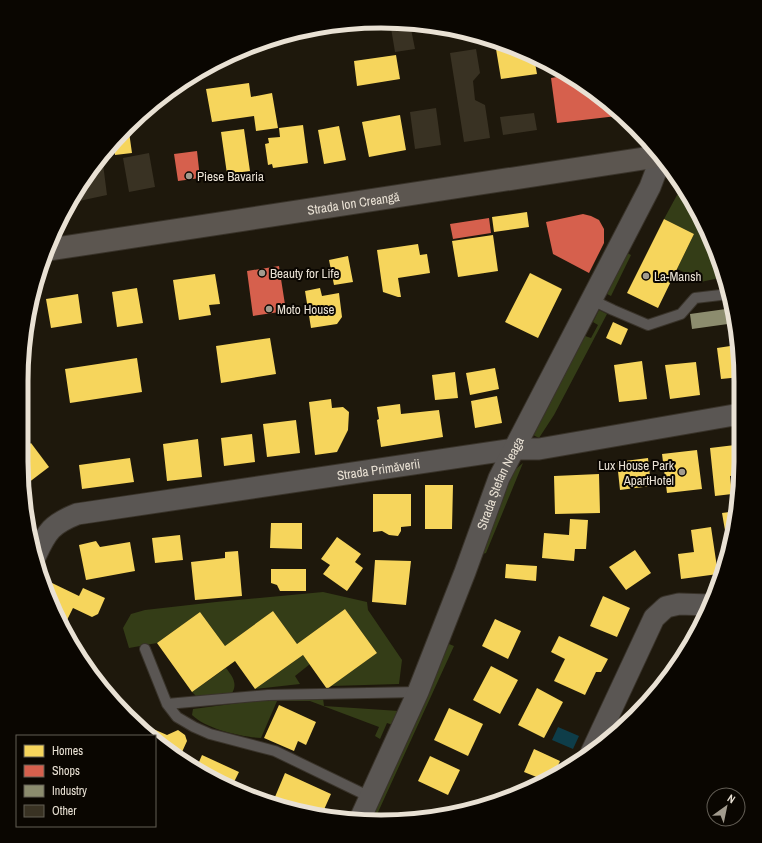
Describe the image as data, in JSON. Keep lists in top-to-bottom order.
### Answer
{
  "streets": {
    "main road": ["Strada Ion Creangă"],
    "street": ["Strada Primăverii", "Strada Ștefan Neaga"]
  },
  "crossings": [
    ["Strada Primăverii", "Strada Ștefan Neaga"]
  ],
  "places": [
    "Piese Bavaria",
    "Beauty for Life",
    "La-Mansh",
    "Moto House",
    "Lux House Park ApartHotel"
  ],
  "legend": [
    "Homes",
    "Shops",
    "Industry",
    "Other"
  ],
  "north": "top right"
}
